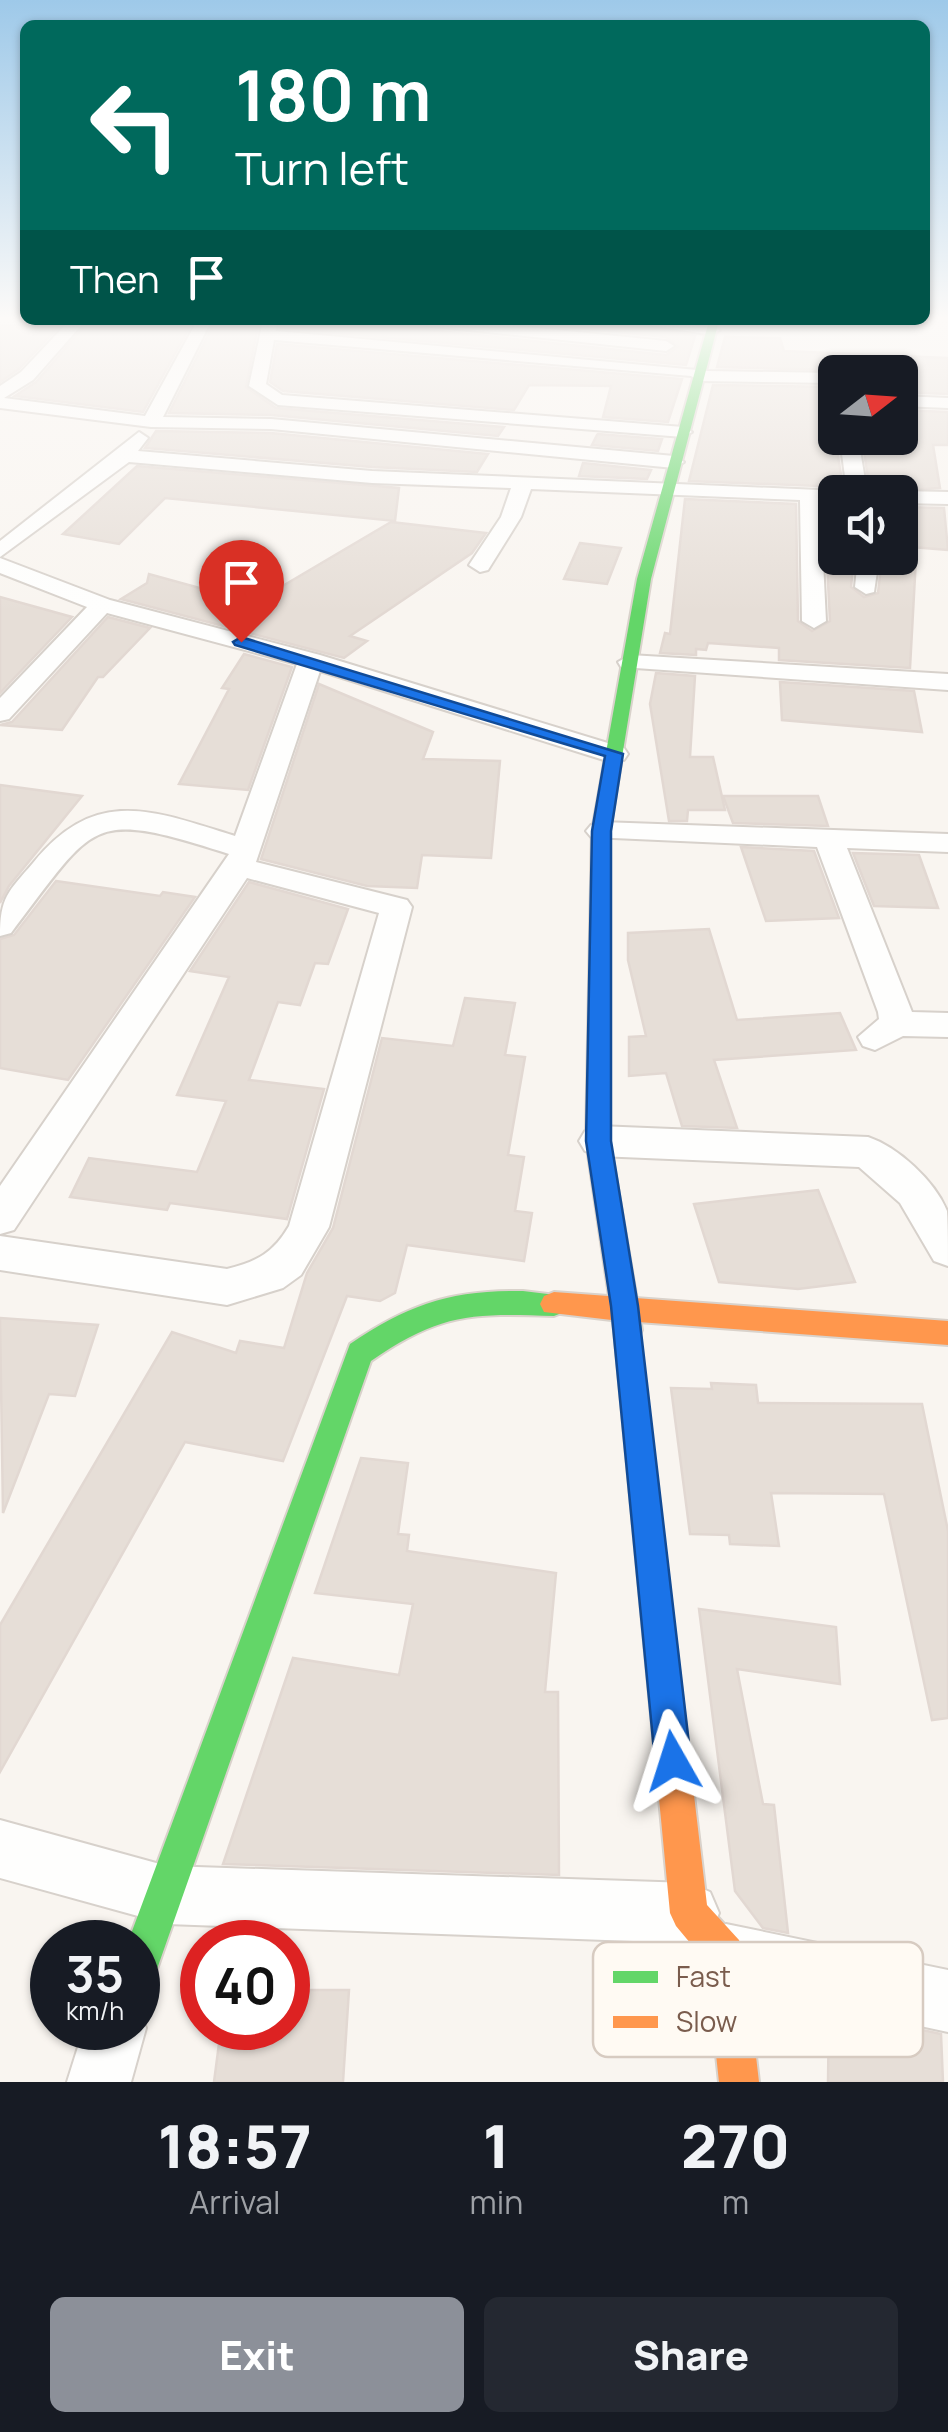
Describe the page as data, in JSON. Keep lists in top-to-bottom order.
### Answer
{
  "legend": ["Fast", "Slow"],
  "north": "right",
  "page": {
    "turn": ["180 m", "Turn left"],
    "then": "Then",
    "speed": "35 km/h",
    "limit": "40",
    "eta": [
      "18:57",
      "Arrival",
      "1",
      "min",
      "270",
      "m"
    ],
    "buttons": ["Exit", "Share"]
  }
}
